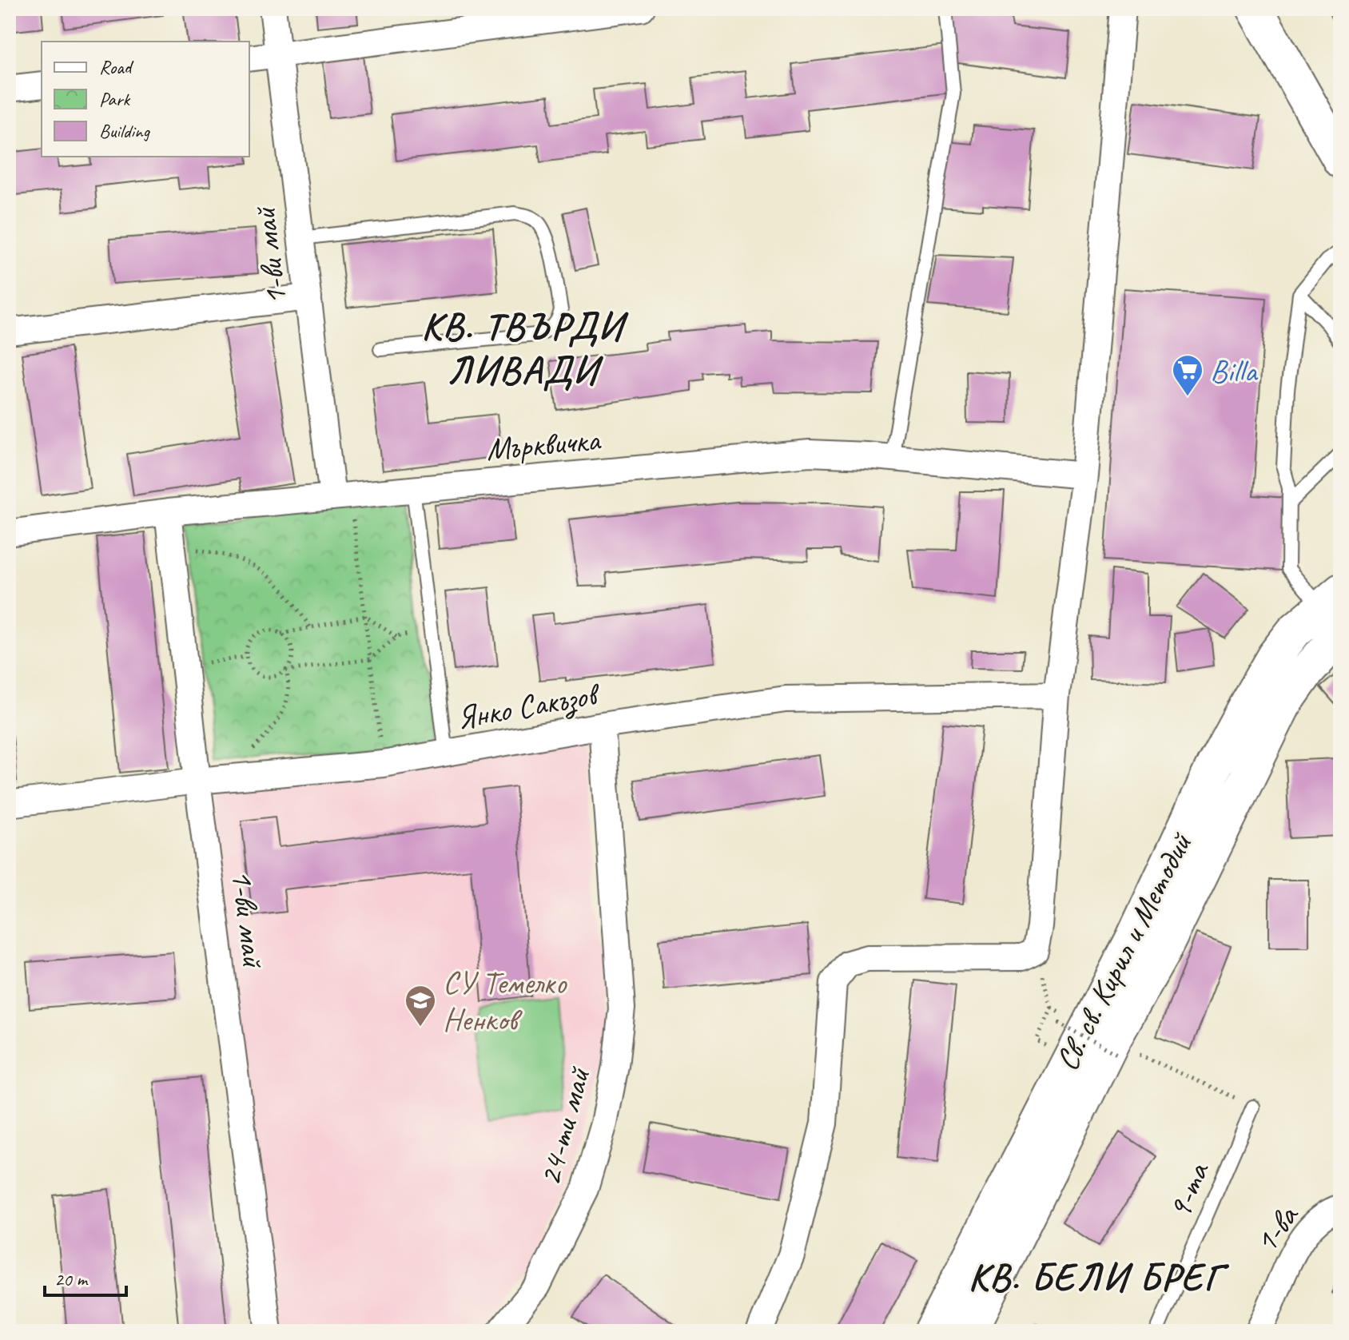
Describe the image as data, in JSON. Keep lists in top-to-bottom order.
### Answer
{
  "streets": {
    "main road": ["Св. св. Кирил и Методий"],
    "street": [
      "1-ви май",
      "Мърквичка",
      "Янко Сакъзов",
      "24-ти май",
      "1-ва"
    ],
    "lane": ["9-та"]
  },
  "crossings": [
    ["1-ви май", "Мърквичка"],
    ["1-ви май", "Янко Сакъзов"],
    ["Янко Сакъзов", "24-ти май"]
  ],
  "districts": ["КВ. ТВЪРДИ ЛИВАДИ", "КВ. БЕЛИ БРЕГ"],
  "places": {
    "supermarket": ["Billa"],
    "school or university": ["СУ Темелко Ненков"]
  },
  "legend": ["Road", "Park", "Building"],
  "scale_bar": "20 m"
}
